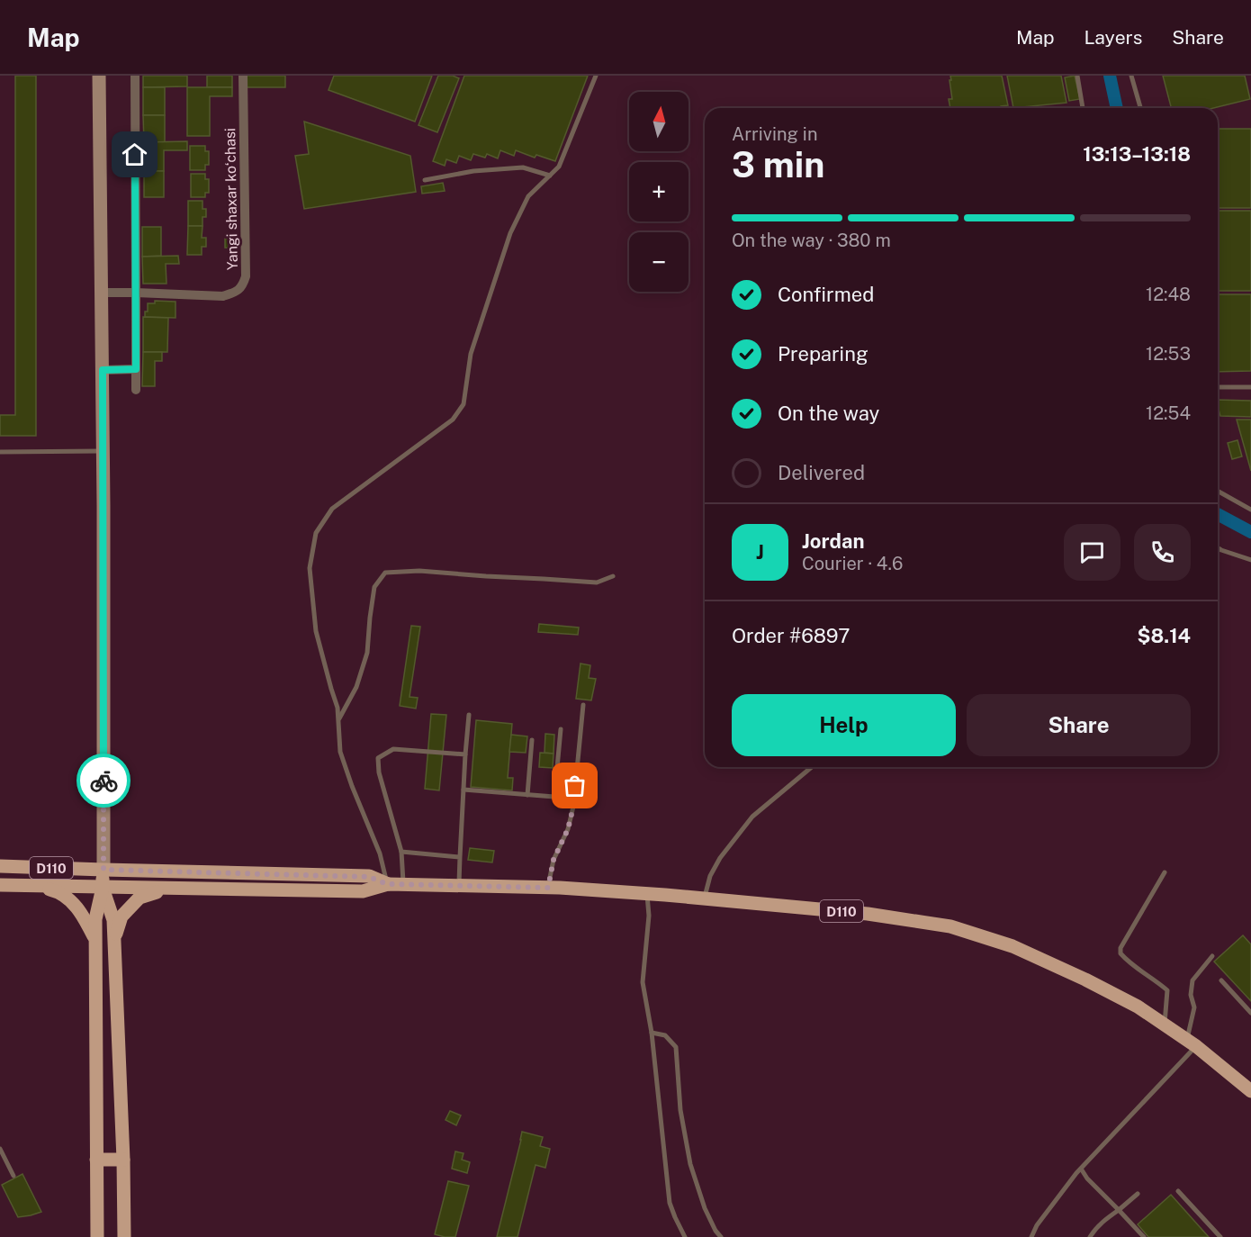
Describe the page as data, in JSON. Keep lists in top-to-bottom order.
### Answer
{
  "streets": {
    "main road": ["D110"],
    "street": ["Yangi shaxar koʻchasi"]
  },
  "north": "top",
  "page": {
    "header": "Map",
    "nav": ["Map", "Layers", "Share"],
    "map_buttons": ["+", "−"],
    "heading": ["3 min", "Arriving in", "13:13–13:18"],
    "panel": [
      "Jordan",
      "Courier · 4.6",
      "Order #6897",
      "$8.14"
    ],
    "bar": "On the way · 380 m",
    "list": [
      ["Confirmed", "12:48"],
      ["Preparing", "12:53"],
      ["On the way", "12:54"],
      "Delivered"
    ],
    "round": "J",
    "buttons": ["Help", "Share"]
  }
}
